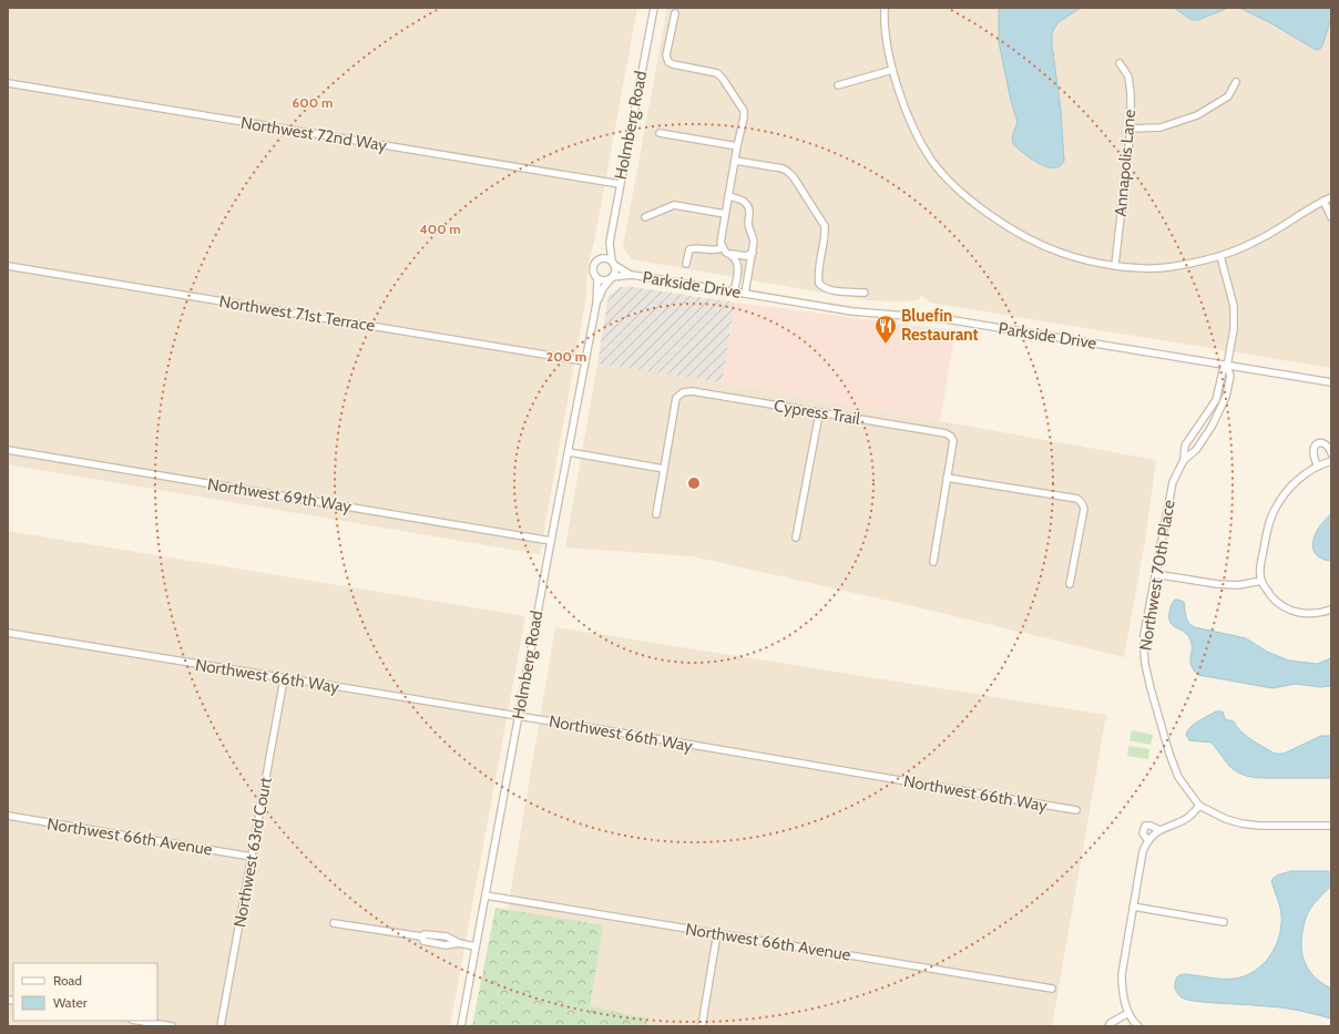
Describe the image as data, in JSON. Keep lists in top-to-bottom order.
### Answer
{
  "streets": {
    "street": [
      "Holmberg Road",
      "Northwest 72nd Way",
      "Annapolis Lane",
      "Parkside Drive",
      "Northwest 71st Terrace",
      "Cypress Trail",
      "Northwest 69th Way",
      "Northwest 70th Place",
      "Northwest 66th Way",
      "Northwest 66th Avenue",
      "Northwest 63rd Court"
    ]
  },
  "crossings": [
    ["Holmberg Road", "Northwest 72nd Way"],
    ["Holmberg Road", "Parkside Drive"],
    ["Holmberg Road", "Northwest 71st Terrace"],
    ["Holmberg Road", "Northwest 69th Way"],
    ["Holmberg Road", "Northwest 66th Way"],
    ["Holmberg Road", "Northwest 66th Avenue"],
    ["Parkside Drive", "Northwest 70th Place"],
    ["Northwest 66th Way", "Northwest 63rd Court"],
    ["Northwest 66th Avenue", "Northwest 63rd Court"]
  ],
  "places": {
    "restaurant": ["Bluefin Restaurant"]
  },
  "legend": ["Road", "Water"],
  "rings": ["600 m", "400 m", "200 m"]
}
